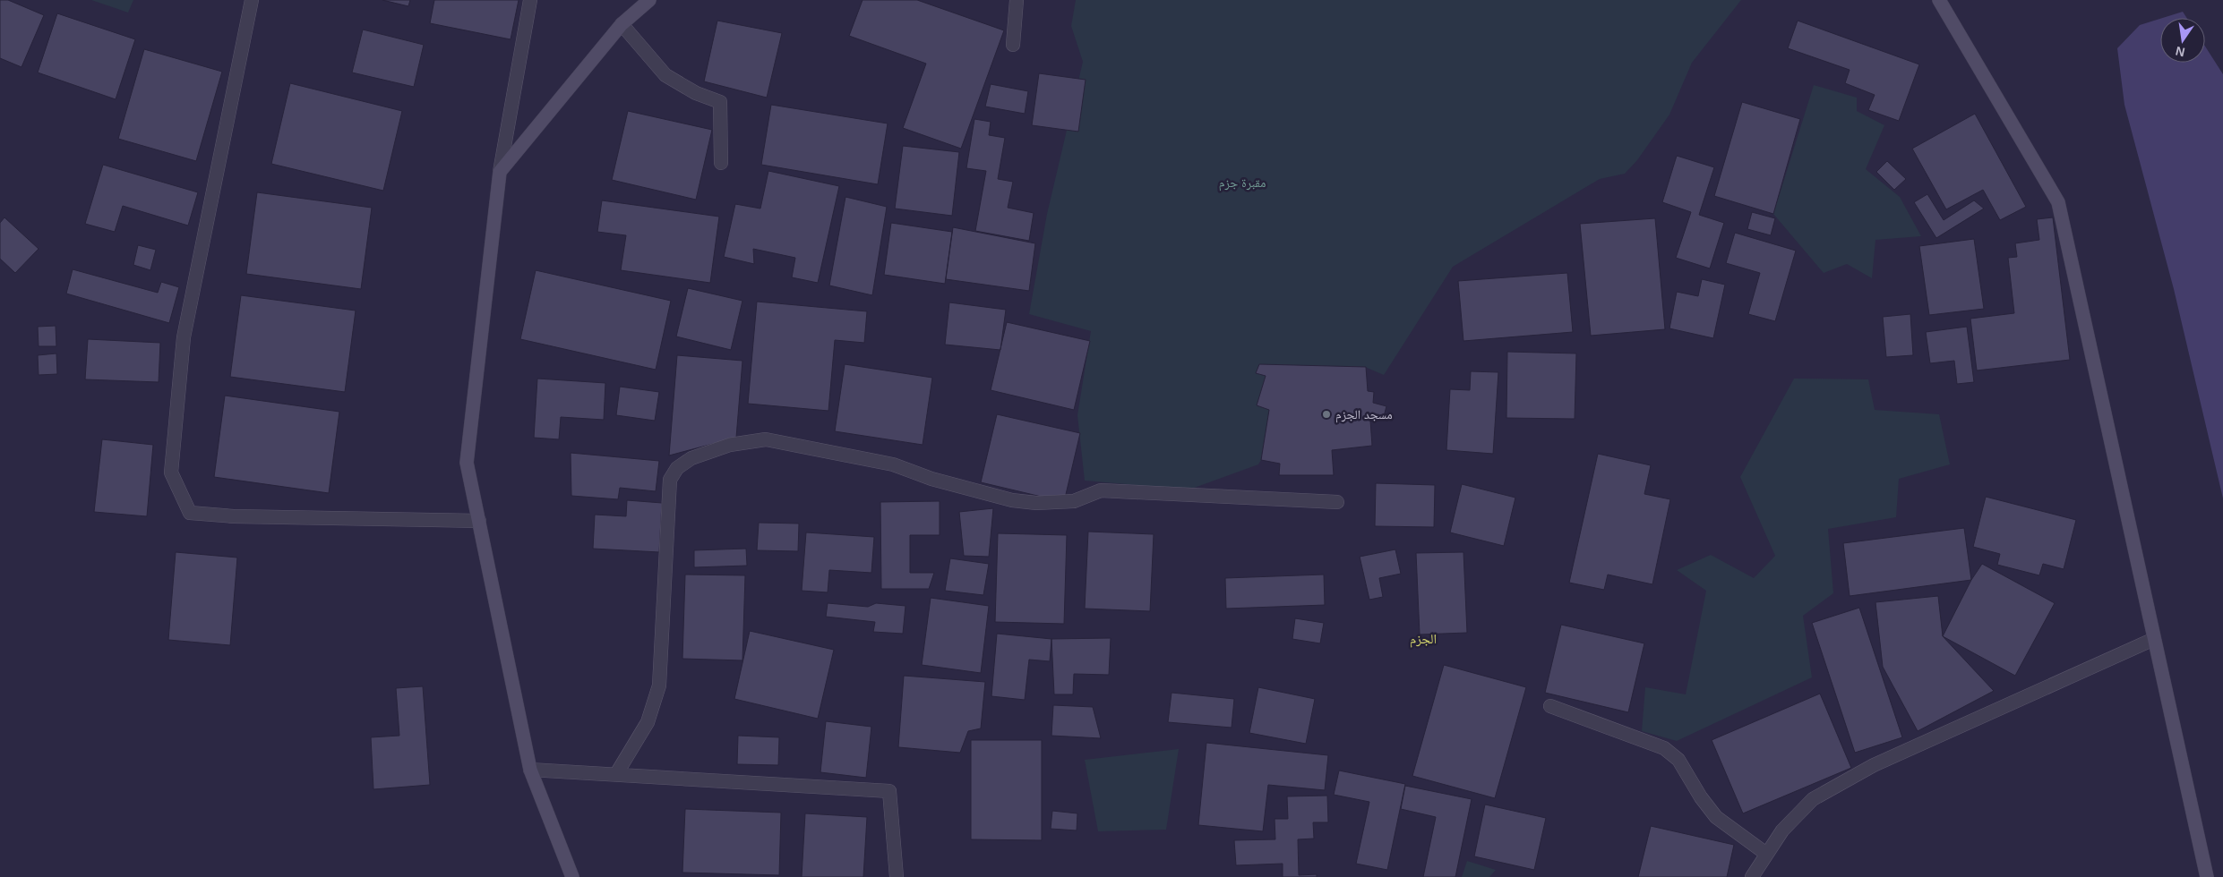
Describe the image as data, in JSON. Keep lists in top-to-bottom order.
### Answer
{
  "districts": ["الجزم"],
  "parks": ["مقبرة جزم"],
  "places": ["مسجد الجزم"],
  "north": "bottom"
}
